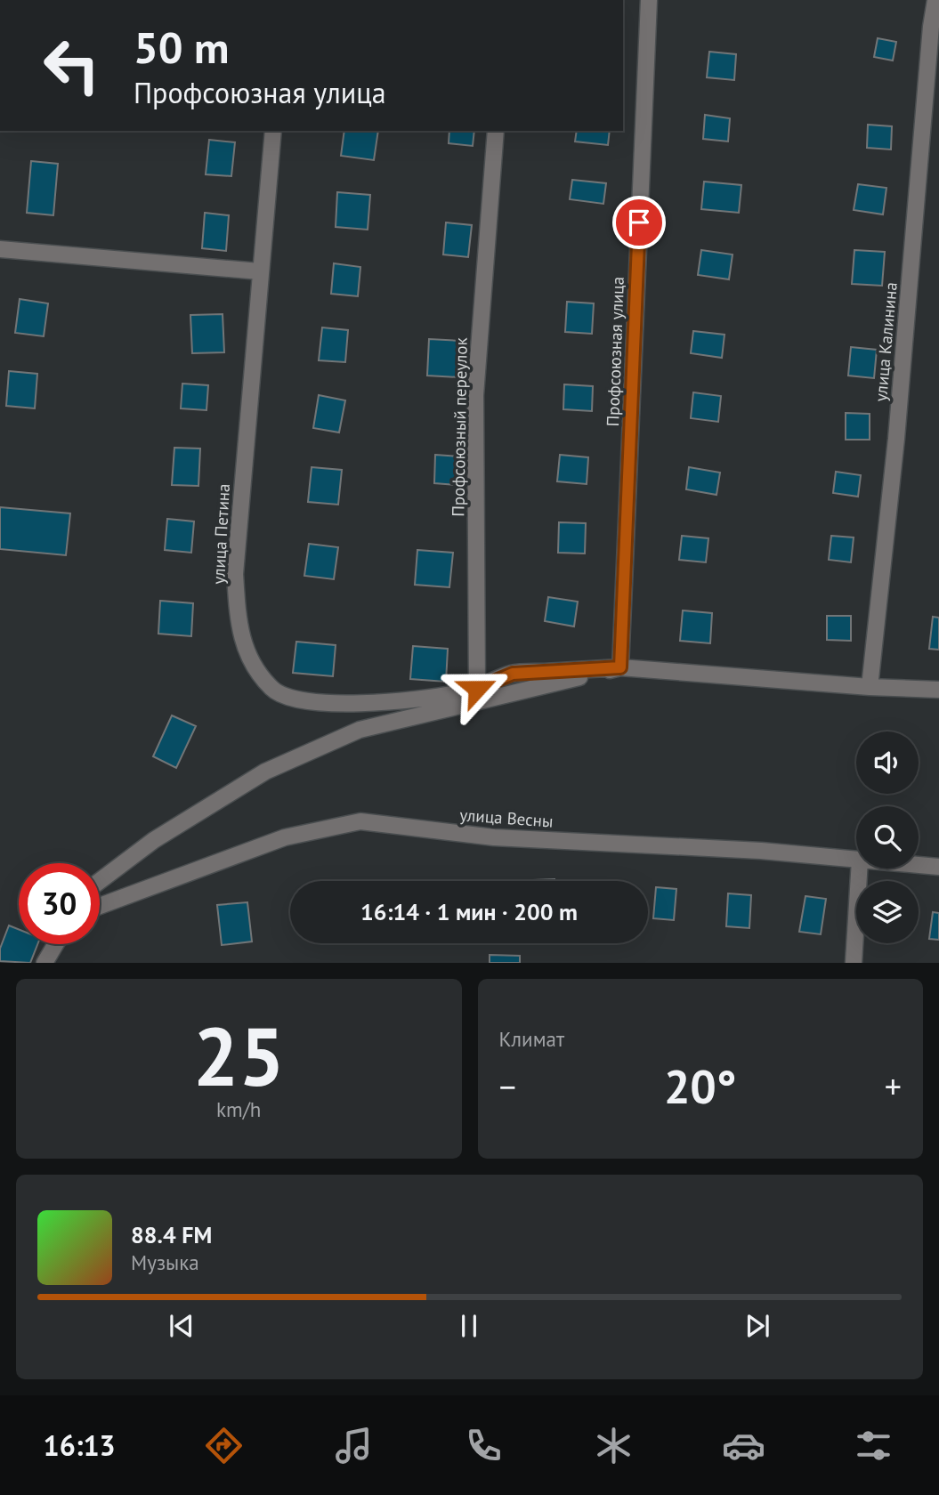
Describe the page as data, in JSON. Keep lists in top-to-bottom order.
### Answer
{
  "streets": {
    "street": [
      "улица Калинина",
      "Профсоюзная улица",
      "Профсоюзный переулок",
      "улица Петина",
      "улица Весны"
    ]
  },
  "crossings": [
    ["Профсоюзная улица", "улица Петина"],
    ["Профсоюзный переулок", "улица Петина"]
  ],
  "page": {
    "turn": ["50 m", "Профсоюзная улица"],
    "limit": "30",
    "trip": "16:14 · 1 мин · 200 m",
    "tile": [
      ["25", "km/h"],
      "Климат"
    ],
    "heat": ["−", "20°", "+"],
    "song": ["88.4 FM", "Музыка"],
    "tabs": "16:13"
  }
}
